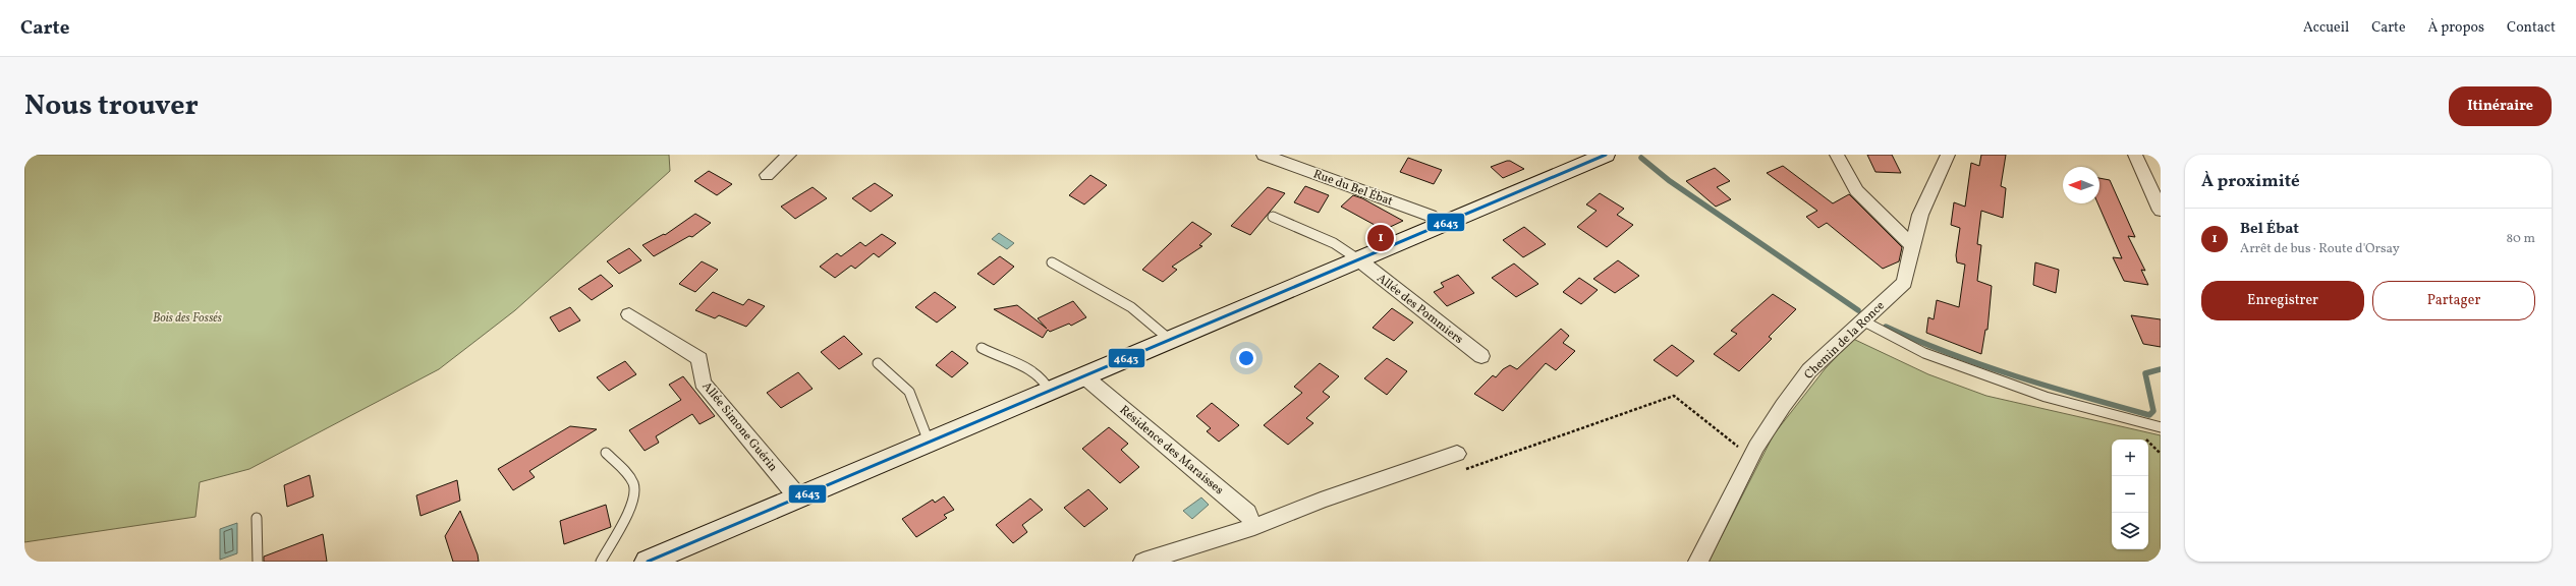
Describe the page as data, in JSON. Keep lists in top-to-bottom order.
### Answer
{
  "streets": {
    "street": [
      "Rue du Bel Ébat",
      "Allée des Pommiers",
      "Chemin de la Ronce",
      "Allée Simone Guérin",
      "Résidence des Maraisses"
    ]
  },
  "parks": ["Bois des Fossés"],
  "lines": ["transit line 4643"],
  "north": "left",
  "page": {
    "header": "Carte",
    "nav": [
      "Accueil",
      "Carte",
      "À propos",
      "Contact"
    ],
    "title": "Nous trouver",
    "buttons": [
      "Itinéraire",
      ["Enregistrer", "Partager"]
    ],
    "heading": "À proximité",
    "list": [
      {
        "mark": "1",
        "name": "Bel Ébat",
        "note": "Arrêt de bus · Route d'Orsay",
        "value": "80 m"
      }
    ],
    "pins": "1",
    "map_buttons": ["+", "−"]
  }
}
